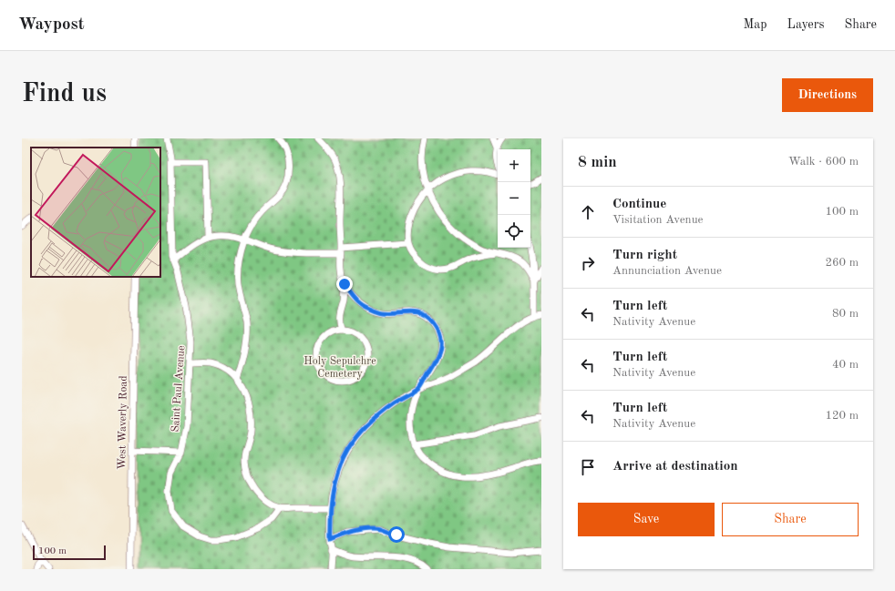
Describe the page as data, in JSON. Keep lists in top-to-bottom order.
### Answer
{
  "streets": {
    "street": ["Saint Paul Avenue", "West Waverly Road"]
  },
  "parks": ["Holy Sepulchre Cemetery"],
  "scale_bar": "100 m",
  "page": {
    "header": "Waypost",
    "nav": ["Map", "Layers", "Share"],
    "buttons": [
      "Directions",
      ["Save", "Share"]
    ],
    "title": "Find us",
    "heading": ["8 min", "Walk · 600 m"],
    "map_buttons": ["+", "−"],
    "list": [
      ["Continue", "Visitation Avenue", "100 m"],
      ["Turn right", "Annunciation Avenue", "260 m"],
      ["Turn left", "Nativity Avenue", "80 m"],
      ["Turn left", "Nativity Avenue", "40 m"],
      ["Turn left", "Nativity Avenue", "120 m"],
      "Arrive at destination"
    ],
    "scale": "100 m"
  }
}
